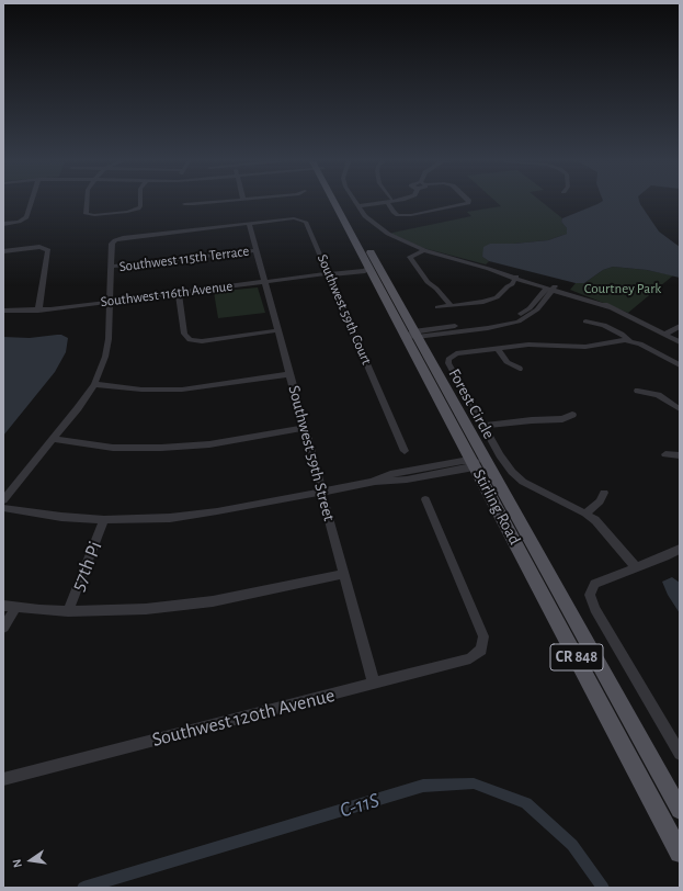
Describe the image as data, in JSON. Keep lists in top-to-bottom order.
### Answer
{
  "streets": {
    "main road": ["Stirling Road", "CR 848"],
    "street": [
      "Southwest 115th Terrace",
      "Southwest 116th Avenue",
      "Southwest 59th Court",
      "Forest Circle",
      "Southwest 59th Street",
      "57th Pi",
      "Southwest 120th Avenue"
    ]
  },
  "crossings": [
    ["Southwest 115th Terrace", "Southwest 59th Street"],
    ["Southwest 116th Avenue", "Southwest 59th Court"],
    ["Southwest 116th Avenue", "Southwest 59th Street"],
    ["Southwest 116th Avenue", "Stirling Road"],
    ["Southwest 59th Court", "Southwest 59th Street"],
    ["Southwest 59th Street", "Southwest 120th Avenue"]
  ],
  "water": ["C-11S"],
  "parks": ["Courtney Park"],
  "north": "left"
}
